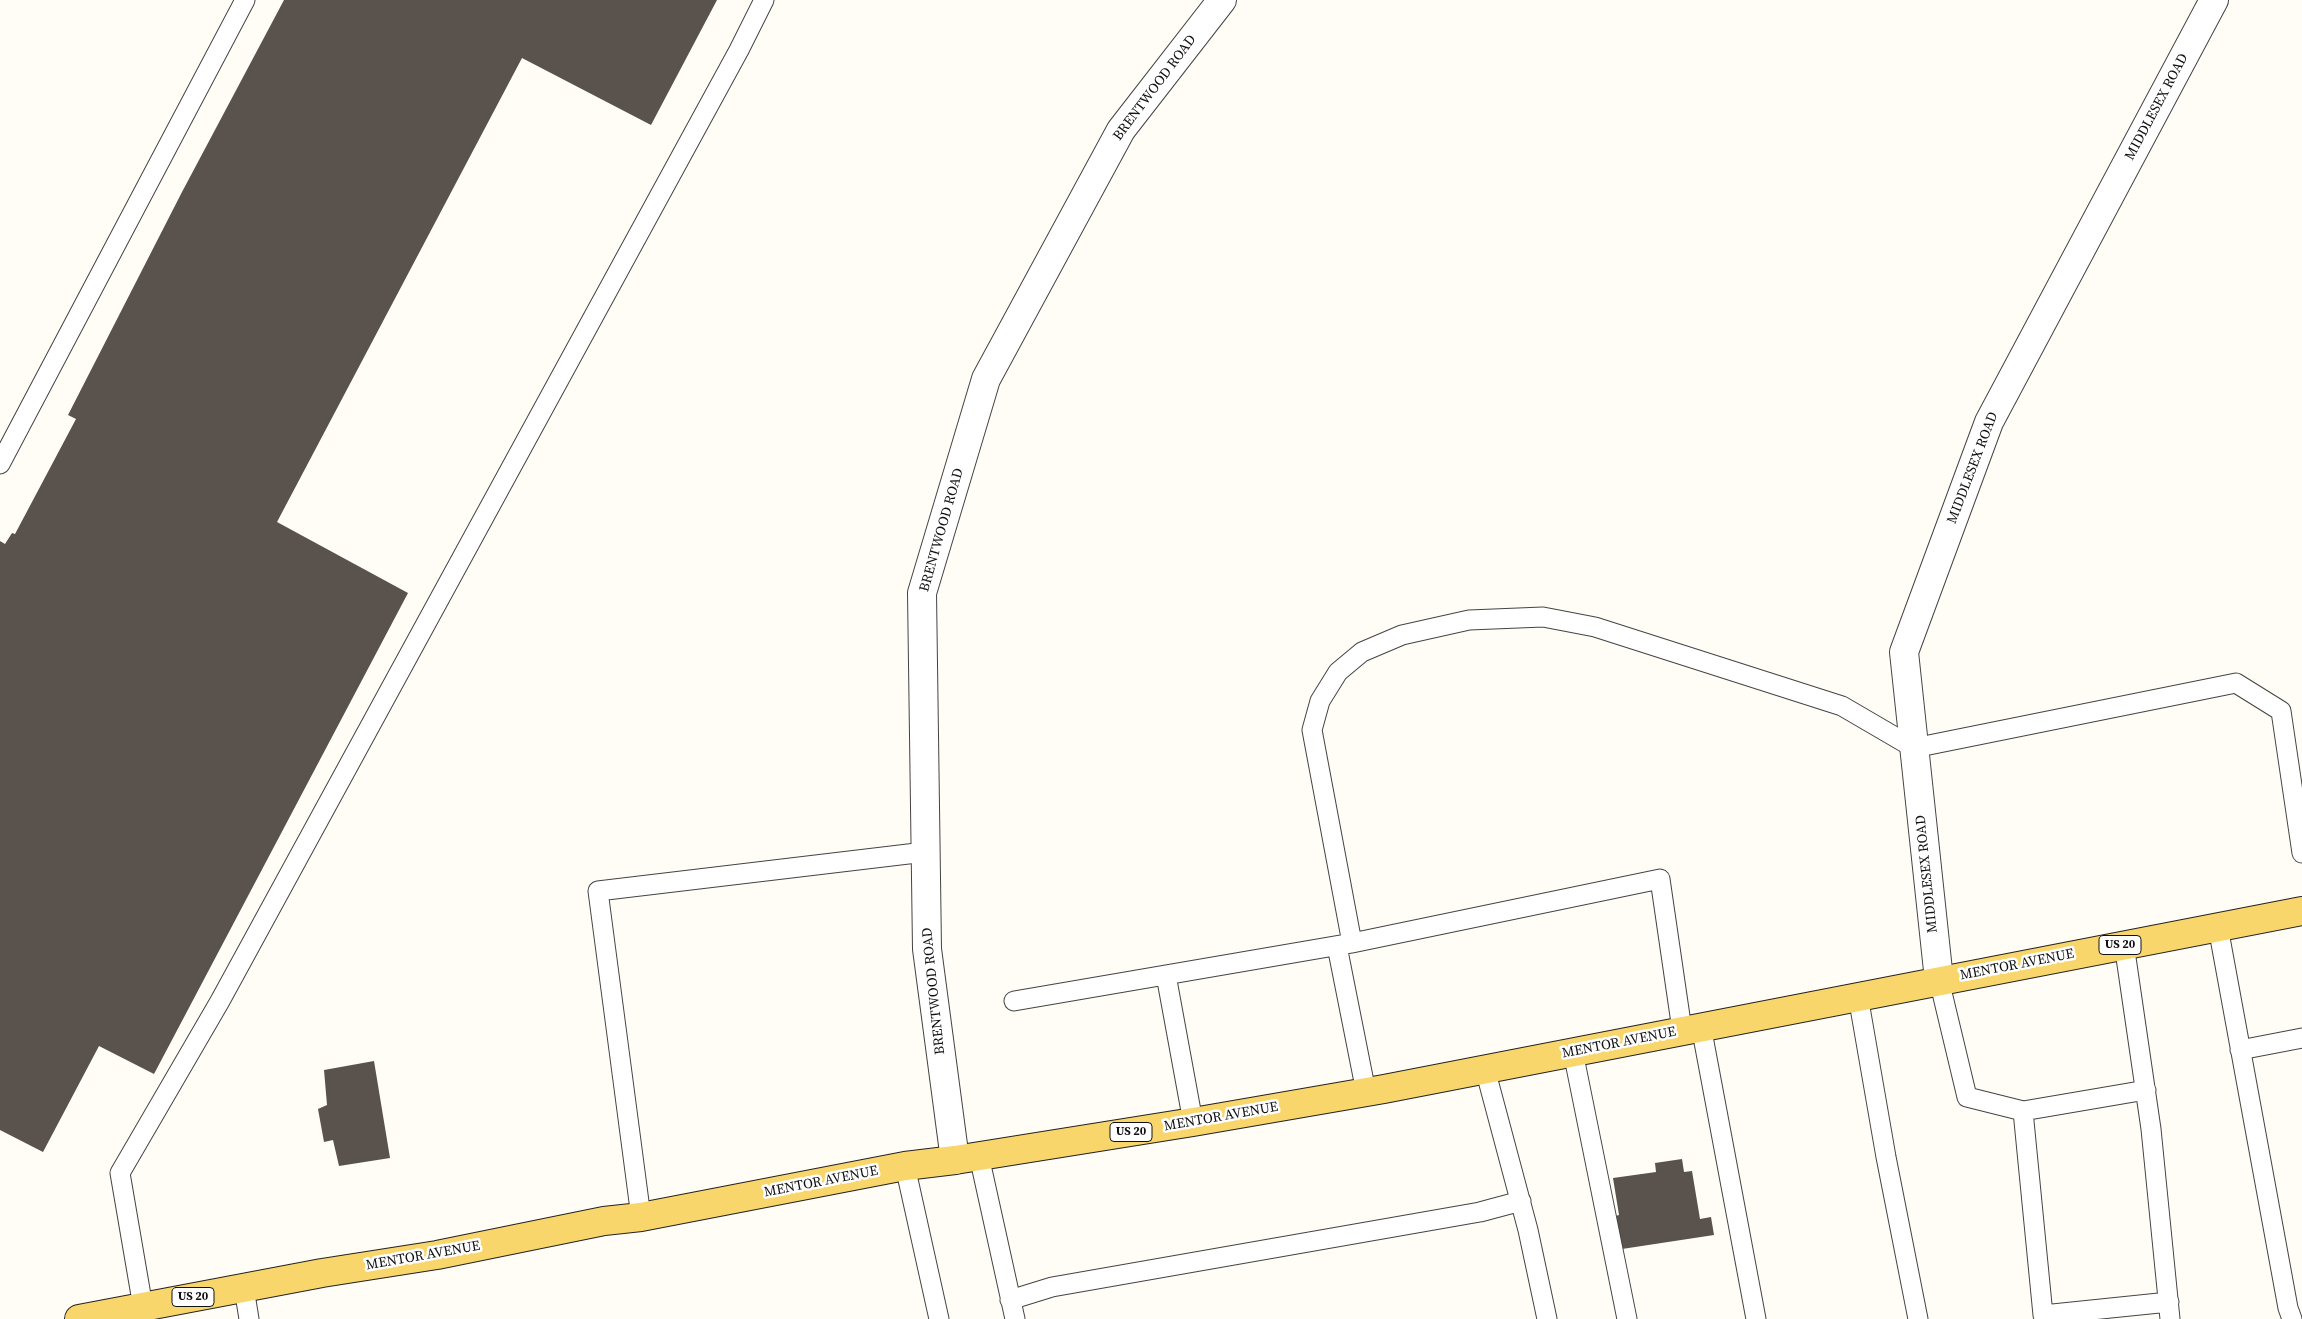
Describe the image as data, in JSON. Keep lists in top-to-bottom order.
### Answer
{
  "streets": {
    "main road": ["US 20", "MENTOR AVENUE"],
    "street": ["BRENTWOOD ROAD", "MIDDLESEX ROAD"]
  },
  "crossings": [
    ["BRENTWOOD ROAD", "MENTOR AVENUE"],
    ["MIDDLESEX ROAD", "MENTOR AVENUE"]
  ]
}
